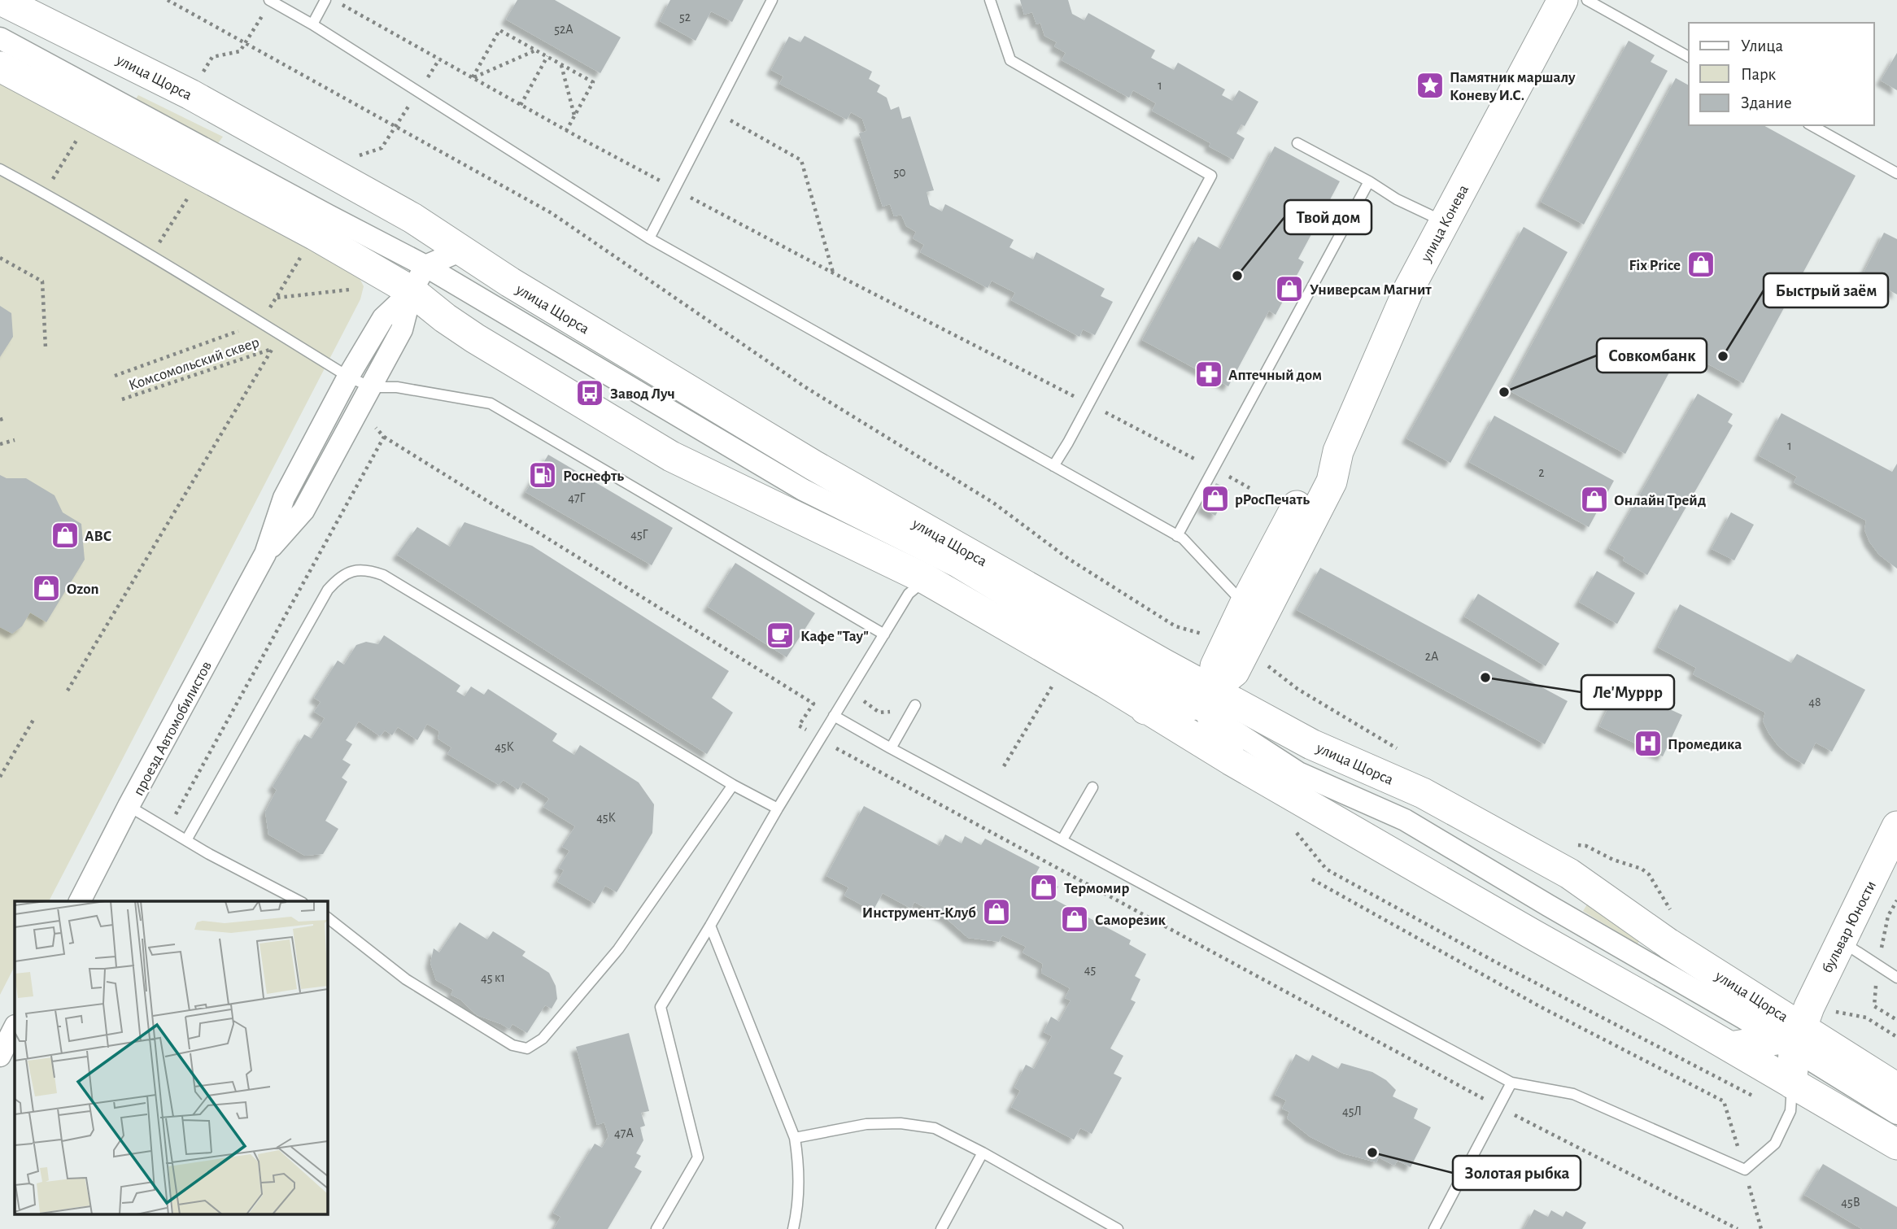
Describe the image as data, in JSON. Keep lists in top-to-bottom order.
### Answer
{
  "streets": {
    "main road": ["улица Щорса", "улица Конева", "бульвар Юности"],
    "street": ["проезд Автомобилистов"],
    "path": ["Комсомольский сквер"]
  },
  "crossings": [
    ["улица Щорса", "улица Конева"],
    ["улица Щорса", "проезд Автомобилистов"],
    ["улица Щорса", "бульвар Юности"]
  ],
  "places": {
    "place": ["Памятник маршалу Коневу И.С."],
    "shop": [
      "Fix Price",
      "Универсам Магнит",
      "рРосПечать",
      "Онлайн Трейд",
      "АВС",
      "Ozon",
      "Термомир",
      "Инструмент-Клуб",
      "Саморезик"
    ],
    "other": [
      "Твой дом",
      "Быстрый заём",
      "Совкомбанк",
      "Ле'Муррр",
      "Золотая рыбка"
    ],
    "pharmacy": ["Аптечный дом"],
    "bus stop": ["Завод Луч"],
    "fuel station": ["Роснефть"],
    "cafe": ["Кафе \"Тау\""],
    "hospital": ["Промедика"]
  },
  "house_numbers": [
    "52",
    "52А",
    "1",
    "50",
    "1",
    "2",
    "47Г",
    "45Г",
    "2А",
    "48",
    "45К",
    "45К",
    "45",
    "45 к1",
    "45Л",
    "47А",
    "45В"
  ],
  "legend": ["Улица", "Парк", "Здание"]
}
